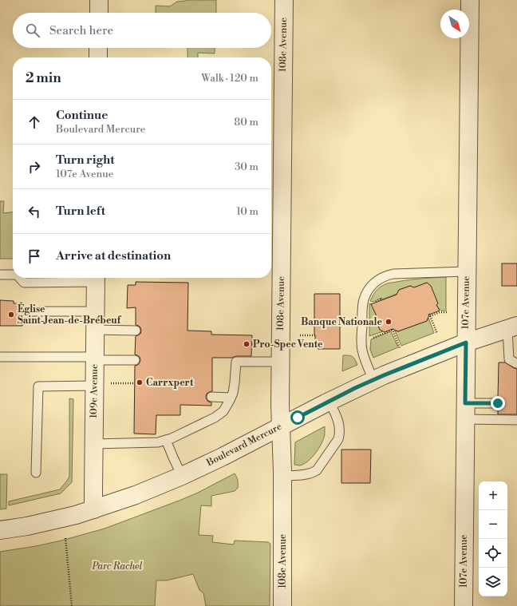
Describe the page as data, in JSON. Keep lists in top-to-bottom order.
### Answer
{
  "streets": {
    "street": [
      "108e Avenue",
      "107e Avenue",
      "109e Avenue",
      "Boulevard Mercure"
    ]
  },
  "crossings": [
    ["108e Avenue", "Boulevard Mercure"],
    ["107e Avenue", "Boulevard Mercure"],
    ["109e Avenue", "Boulevard Mercure"]
  ],
  "parks": ["Parc Rachel"],
  "places": [
    "Église Saint-Jean-de-Brébeuf",
    "Banque Nationale",
    "Pro-Spec Vente",
    "Carrxpert"
  ],
  "north": "bottom right",
  "page": {
    "search": "Search here",
    "heading": ["2 min", "Walk · 120 m"],
    "list": [
      ["Continue", "Boulevard Mercure", "80 m"],
      ["Turn right", "107e Avenue", "30 m"],
      ["Turn left", "10 m"],
      "Arrive at destination"
    ],
    "map_buttons": ["+", "−"]
  }
}
